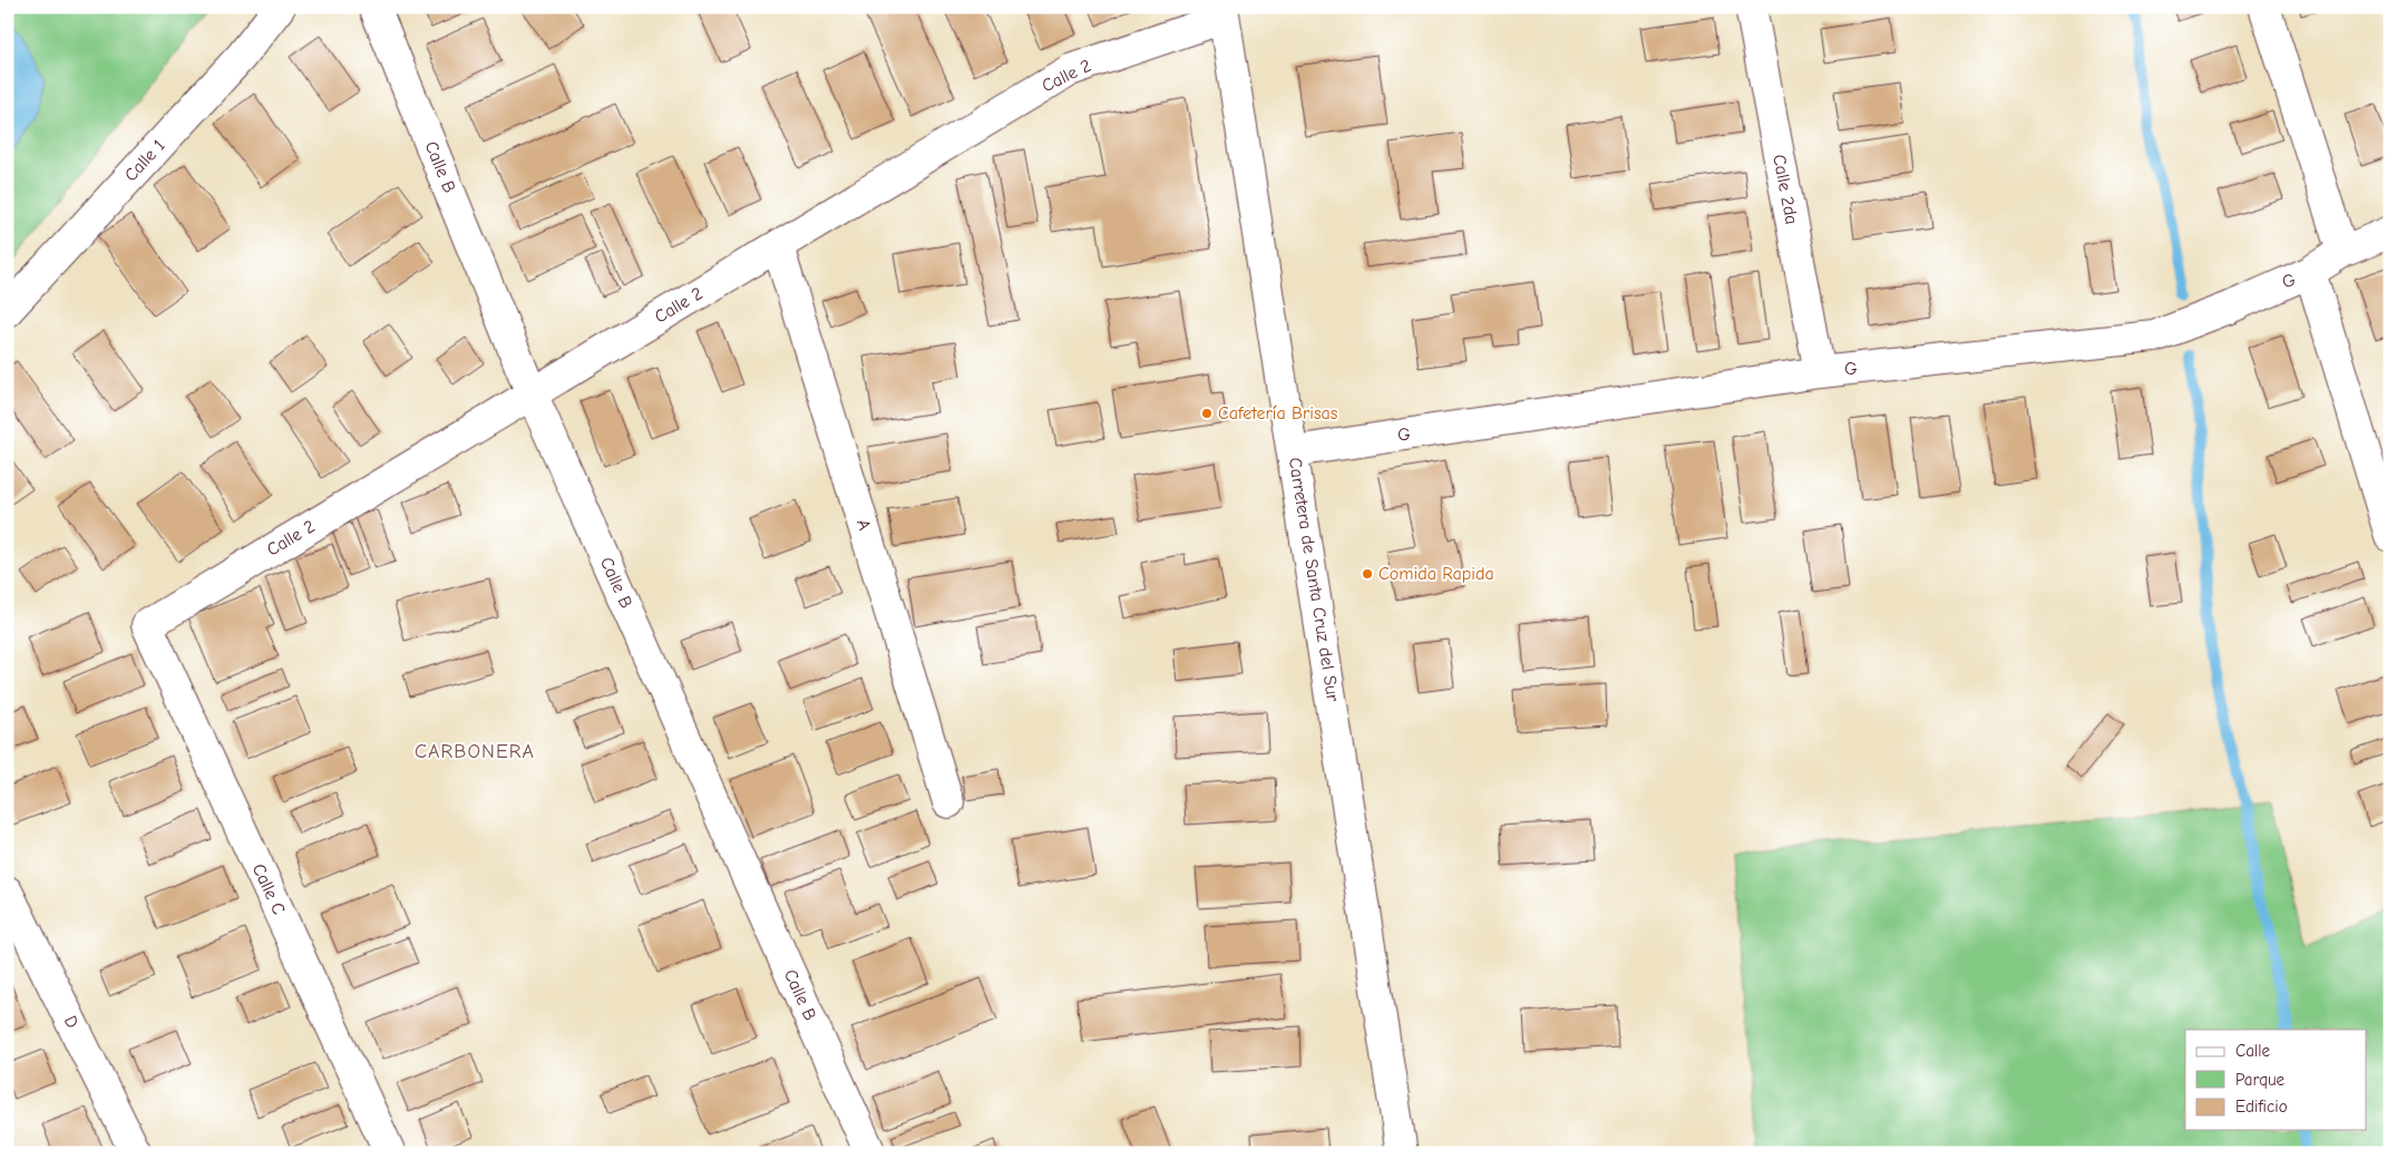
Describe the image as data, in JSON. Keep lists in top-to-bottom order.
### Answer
{
  "streets": {
    "street": [
      "Calle 2",
      "Calle 1",
      "Calle B",
      "Calle 2da",
      "G",
      "A",
      "Carretera de Santa Cruz del Sur",
      "Calle C",
      "D"
    ]
  },
  "crossings": [
    ["Calle 2", "Calle B"],
    ["Calle 2", "A"],
    ["Calle 2", "Carretera de Santa Cruz del Sur"],
    ["Calle 2", "Calle C"],
    ["Calle 2da", "G"],
    ["G", "Carretera de Santa Cruz del Sur"]
  ],
  "districts": ["CARBONERA"],
  "places": ["Cafetería Brisas", "Comida Rapida"],
  "legend": ["Calle", "Parque", "Edificio"]
}
